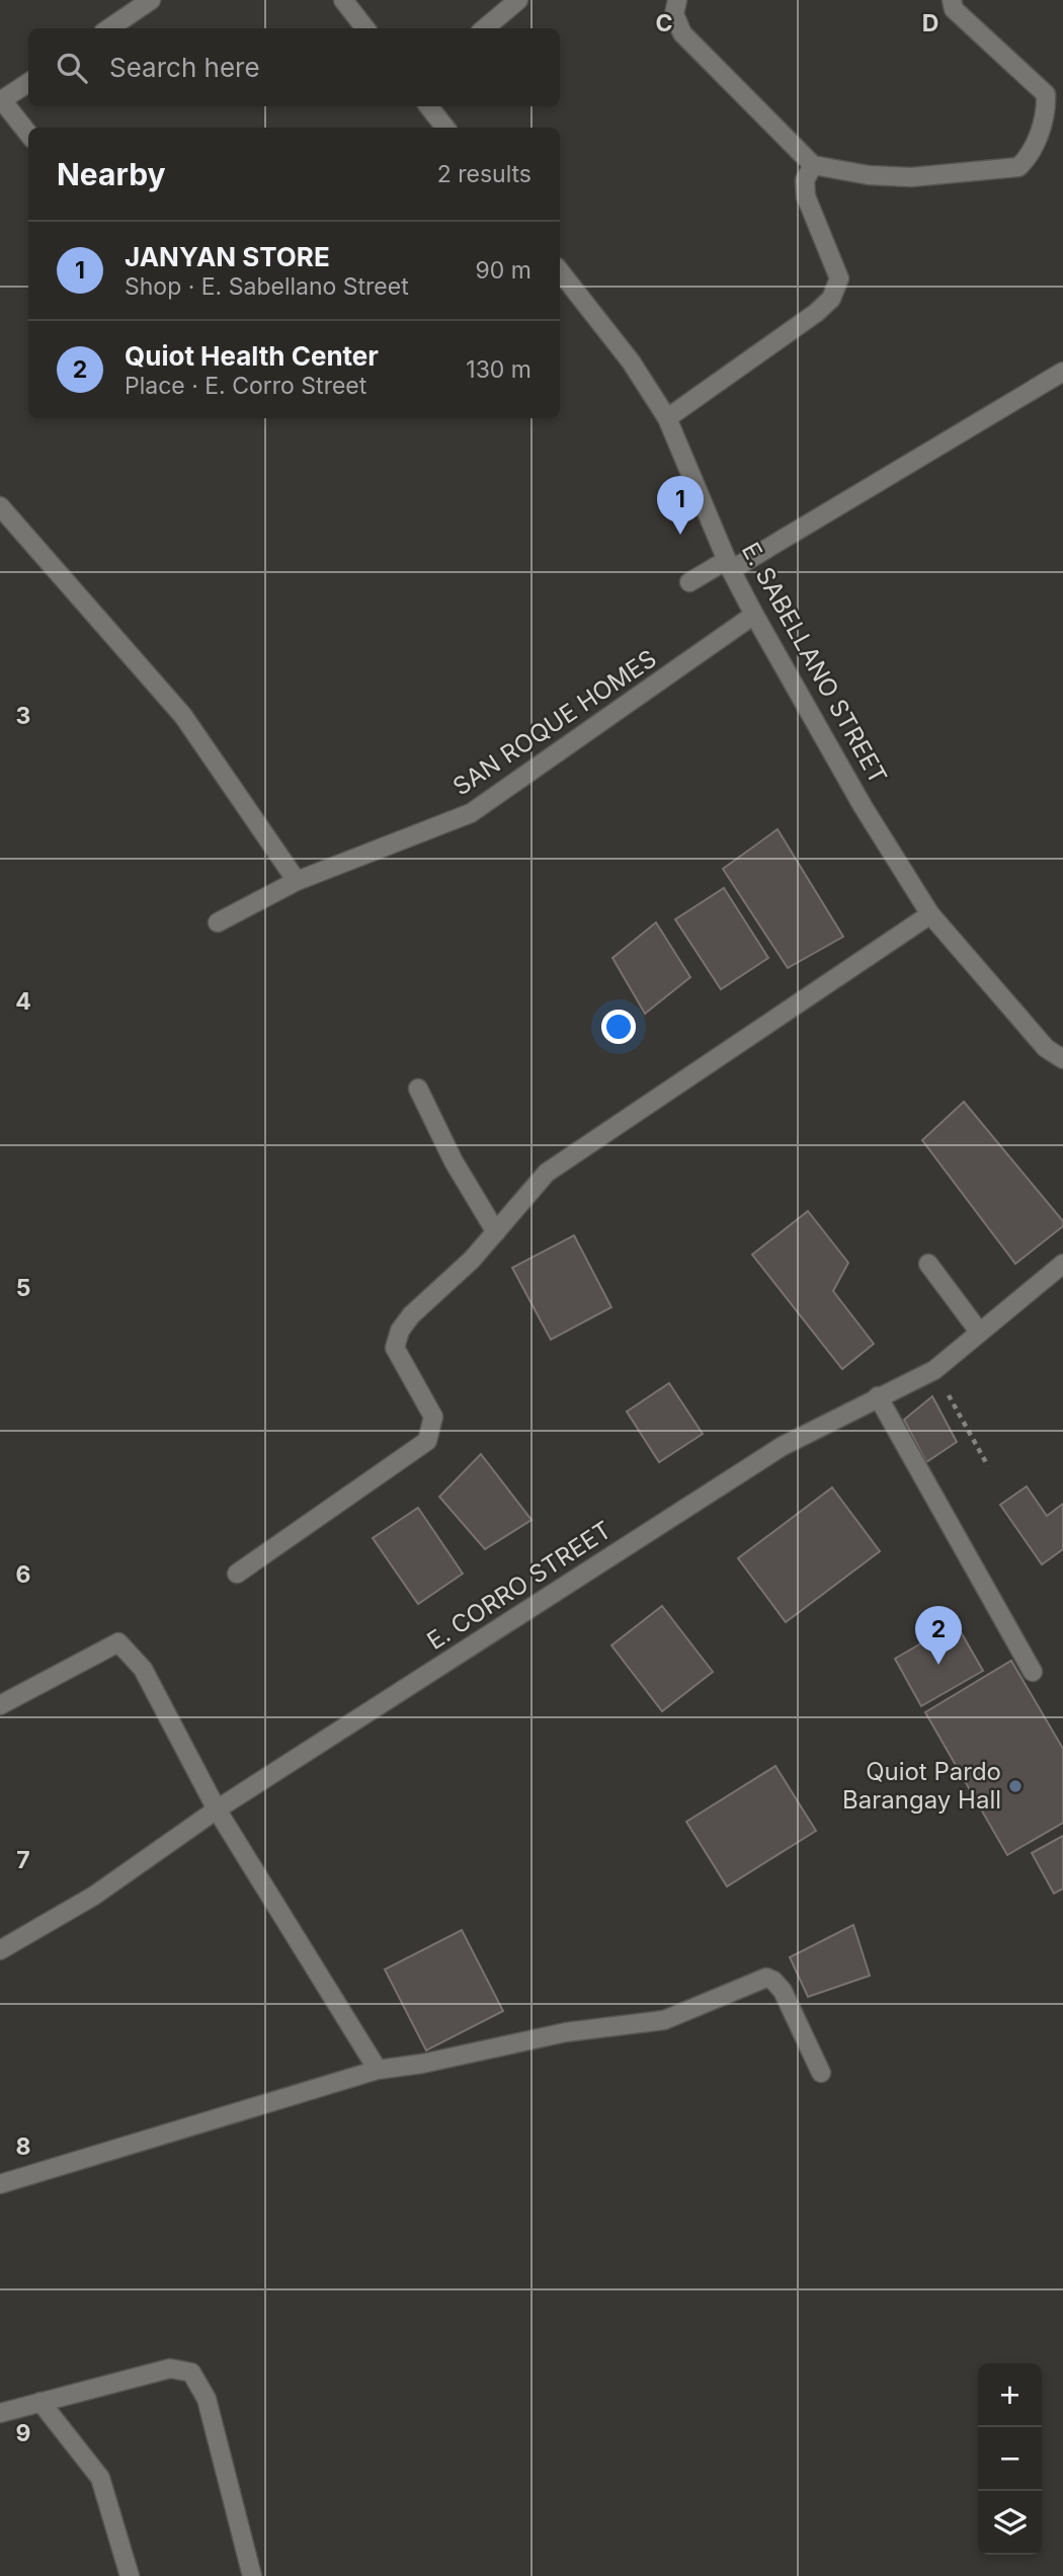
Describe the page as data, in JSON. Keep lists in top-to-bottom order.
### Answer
{
  "streets": {
    "street": ["E. SABELLANO STREET", "SAN ROQUE HOMES", "E. CORRO STREET"]
  },
  "crossings": [
    ["E. SABELLANO STREET", "SAN ROQUE HOMES"]
  ],
  "places": ["Quiot Pardo Barangay Hall"],
  "page": {
    "search": "Search here",
    "heading": ["Nearby", "2 results"],
    "list": [
      {
        "mark": "1",
        "name": "JANYAN STORE",
        "note": "Shop · E. Sabellano Street",
        "value": "90 m"
      },
      {
        "mark": "2",
        "name": "Quiot Health Center",
        "note": "Place · E. Corro Street",
        "value": "130 m"
      }
    ],
    "pins": ["1", "2"],
    "map_buttons": ["+", "−"]
  },
  "grid": {
    "columns": ["C", "D"],
    "rows": [
      "3",
      "4",
      "5",
      "6",
      "7",
      "8",
      "9"
    ]
  }
}
